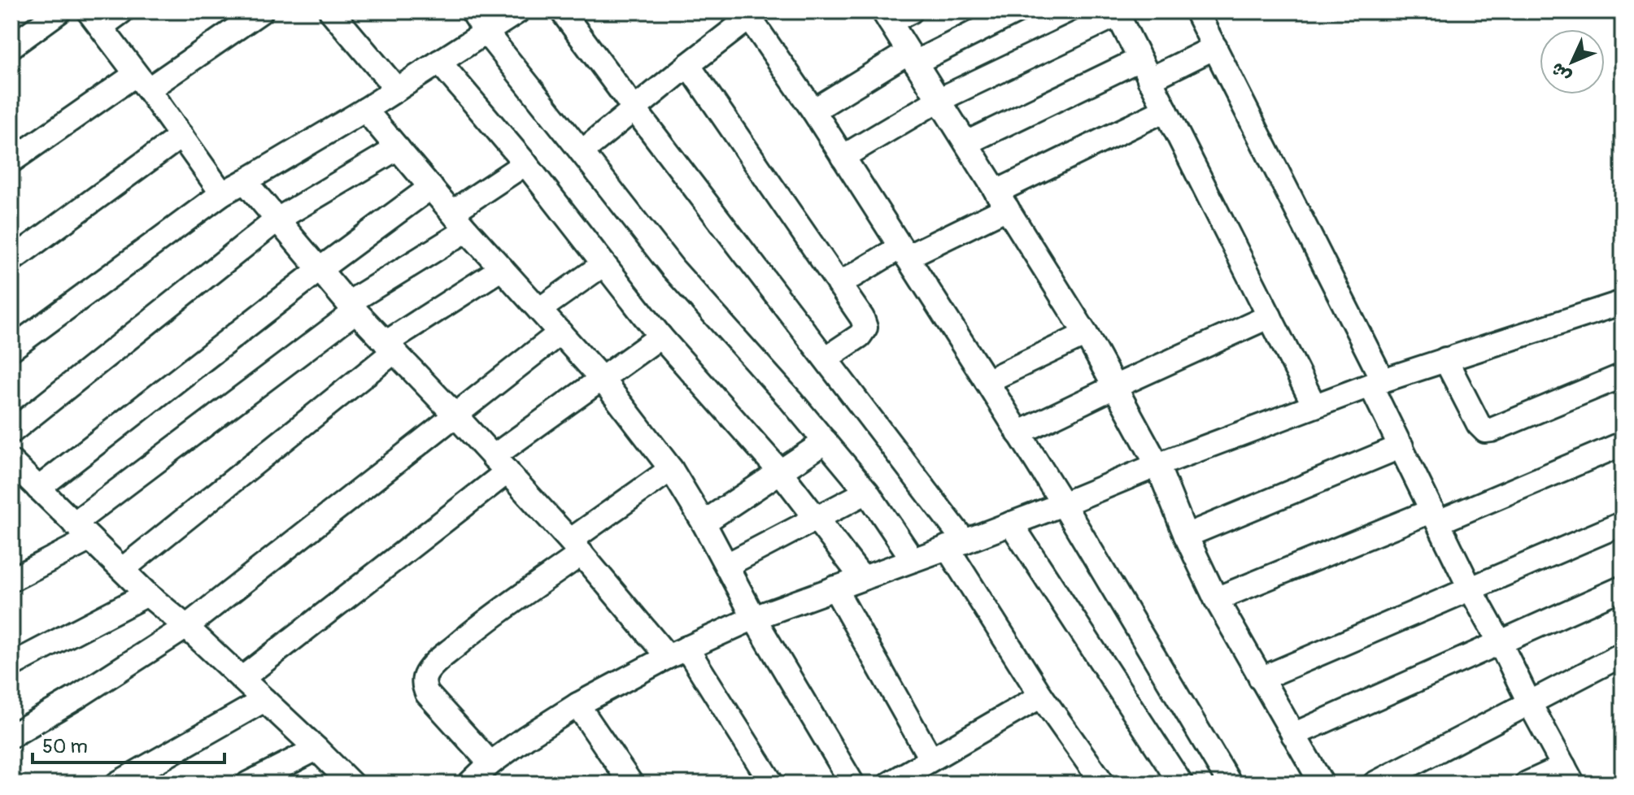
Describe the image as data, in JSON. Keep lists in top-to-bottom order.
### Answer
{
  "scale_bar": "50 m",
  "north": "bottom left"
}
